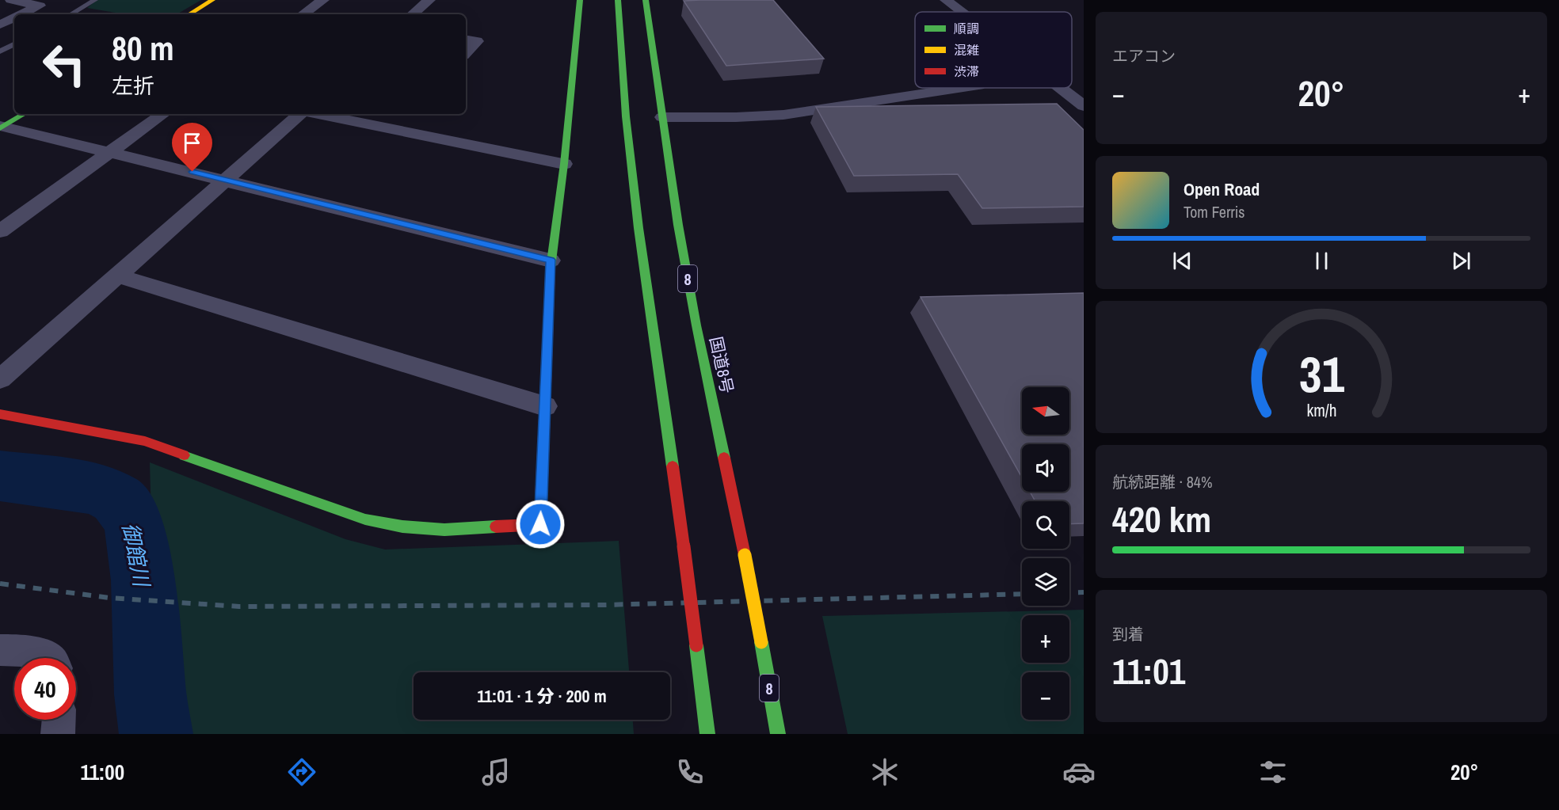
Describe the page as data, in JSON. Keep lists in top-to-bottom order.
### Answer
{
  "streets": {
    "main road": ["8", "国道8号"]
  },
  "water": ["御館川"],
  "legend": ["順調", "混雑", "渋滞"],
  "north": "left",
  "page": {
    "tile": [
      "エアコン",
      ["航続距離 · 84%", "420 km"],
      ["到着", "11:01"]
    ],
    "turn": ["80 m", "左折"],
    "heat": ["−", "20°", "+"],
    "song": ["Open Road", "Tom Ferris"],
    "map_buttons": ["+", "−"],
    "limit": "40",
    "trip": "11:01 · 1 分 · 200 m",
    "tabs": ["11:00", "20°"],
    "gauge": ["31", "km/h"]
  }
}
